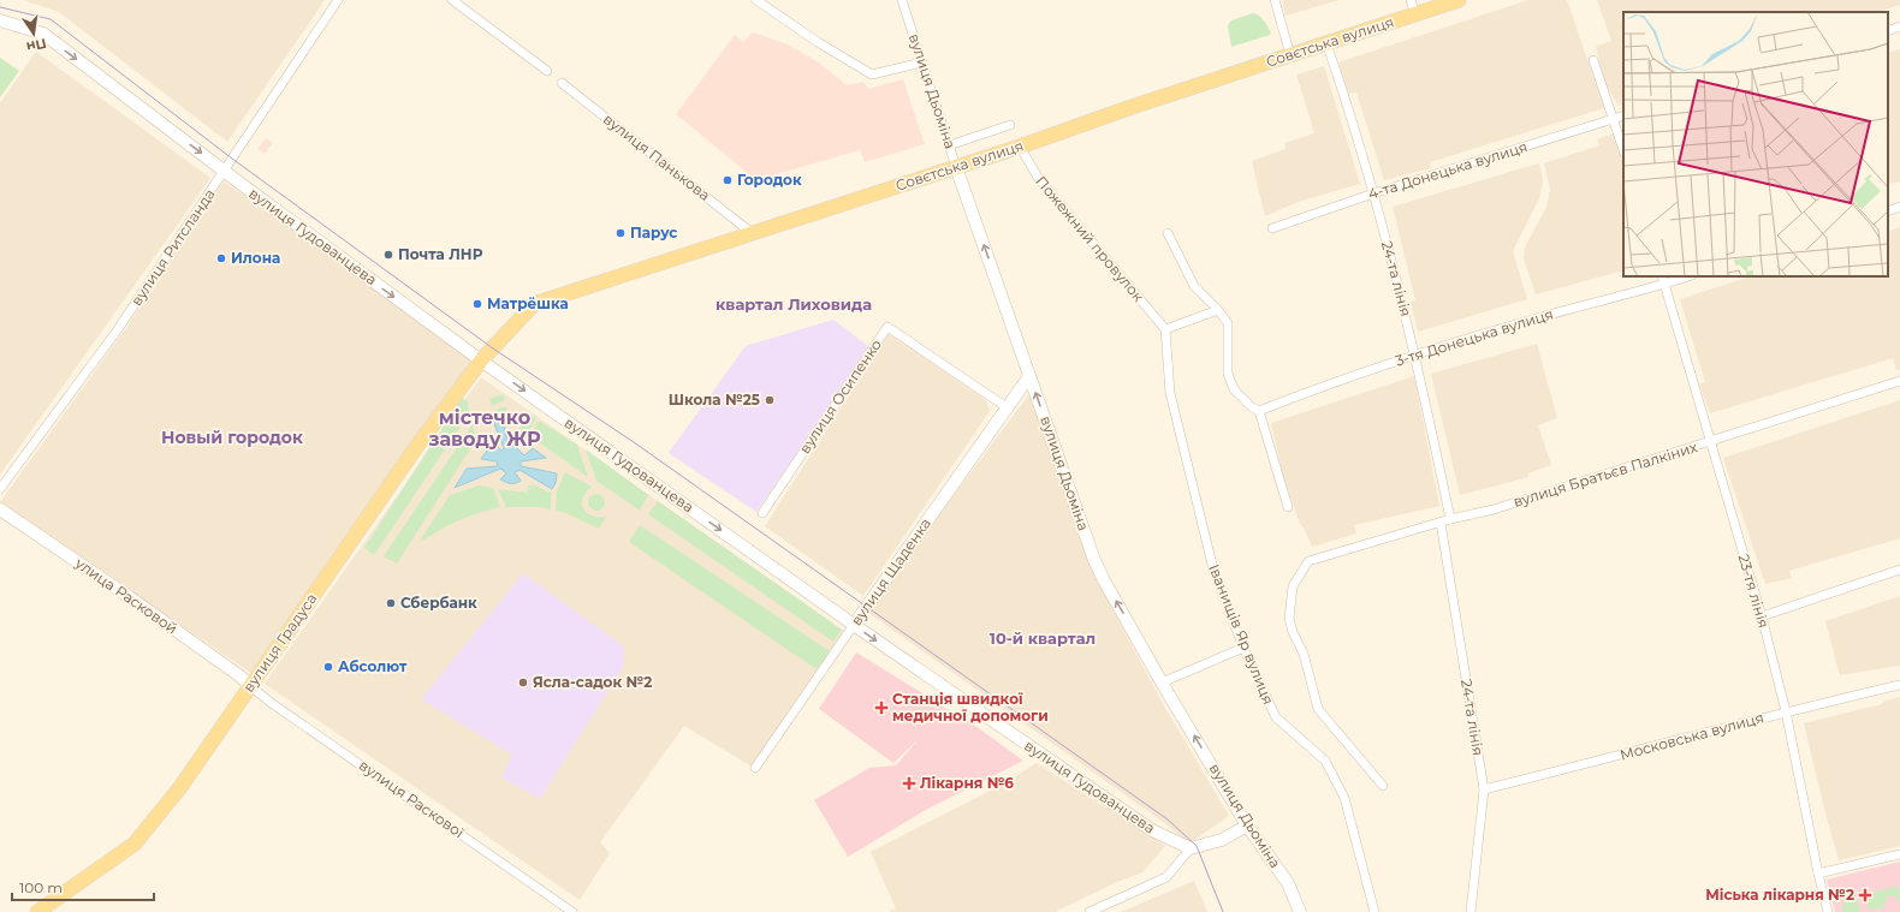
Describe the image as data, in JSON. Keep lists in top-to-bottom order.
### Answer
{
  "streets": {
    "main road": ["Совєтська вулиця", "вулиця Градуса"],
    "street": [
      "вулиця Дьоміна",
      "вулиця Панькова",
      "4-та Донецька вулиця",
      "вулиця Гудованцева",
      "Пожежний провулок",
      "вулиця Ритсланда",
      "24-та лінія",
      "3-тя Донецька вулиця",
      "вулиця Осипенко",
      "вулиця Братьєв Палкіних",
      "вулиця Щаденка",
      "23-тя лінія",
      "улица Расковой",
      "Іванищів Яр вулиця",
      "Московська вулиця",
      "вулиця Раскової"
    ]
  },
  "crossings": [
    ["Совєтська вулиця", "вулиця Дьоміна"],
    ["Совєтська вулиця", "вулиця Панькова"],
    ["Совєтська вулиця", "вулиця Гудованцева"],
    ["Совєтська вулиця", "Пожежний провулок"],
    ["Совєтська вулиця", "24-та лінія"],
    ["Совєтська вулиця", "вулиця Градуса"],
    ["вулиця Дьоміна", "вулиця Щаденка"],
    ["4-та Донецька вулиця", "24-та лінія"],
    ["вулиця Гудованцева", "вулиця Ритсланда"],
    ["вулиця Гудованцева", "вулиця Щаденка"],
    ["вулиця Гудованцева", "вулиця Градуса"],
    ["Пожежний провулок", "Іванищів Яр вулиця"],
    ["24-та лінія", "3-тя Донецька вулиця"],
    ["24-та лінія", "вулиця Братьєв Палкіних"],
    ["24-та лінія", "Московська вулиця"],
    ["3-тя Донецька вулиця", "23-тя лінія"],
    ["вулиця Осипенко", "вулиця Щаденка"],
    ["вулиця Братьєв Палкіних", "23-тя лінія"],
    ["23-тя лінія", "Московська вулиця"],
    ["улица Расковой", "вулиця Градуса"],
    ["улица Расковой", "вулиця Раскової"],
    ["вулиця Градуса", "вулиця Раскової"]
  ],
  "one_way": ["вулиця Дьоміна", "вулиця Гудованцева"],
  "districts": [
    "квартал Лиховида",
    "містечко заводу ЖР",
    "Новый городок",
    "10-й квартал"
  ],
  "places": {
    "other": [
      "Городок",
      "Парус",
      "Почта ЛНР",
      "Илона",
      "Матрёшка",
      "Школа №25",
      "Сбербанк",
      "Абсолют",
      "Ясла-садок №2"
    ],
    "health": ["Станція швидкої медичної допомоги", "Лікарня №6", "Міська лікарня №2"]
  },
  "scale_bar": "100 m",
  "north": "bottom"
}
